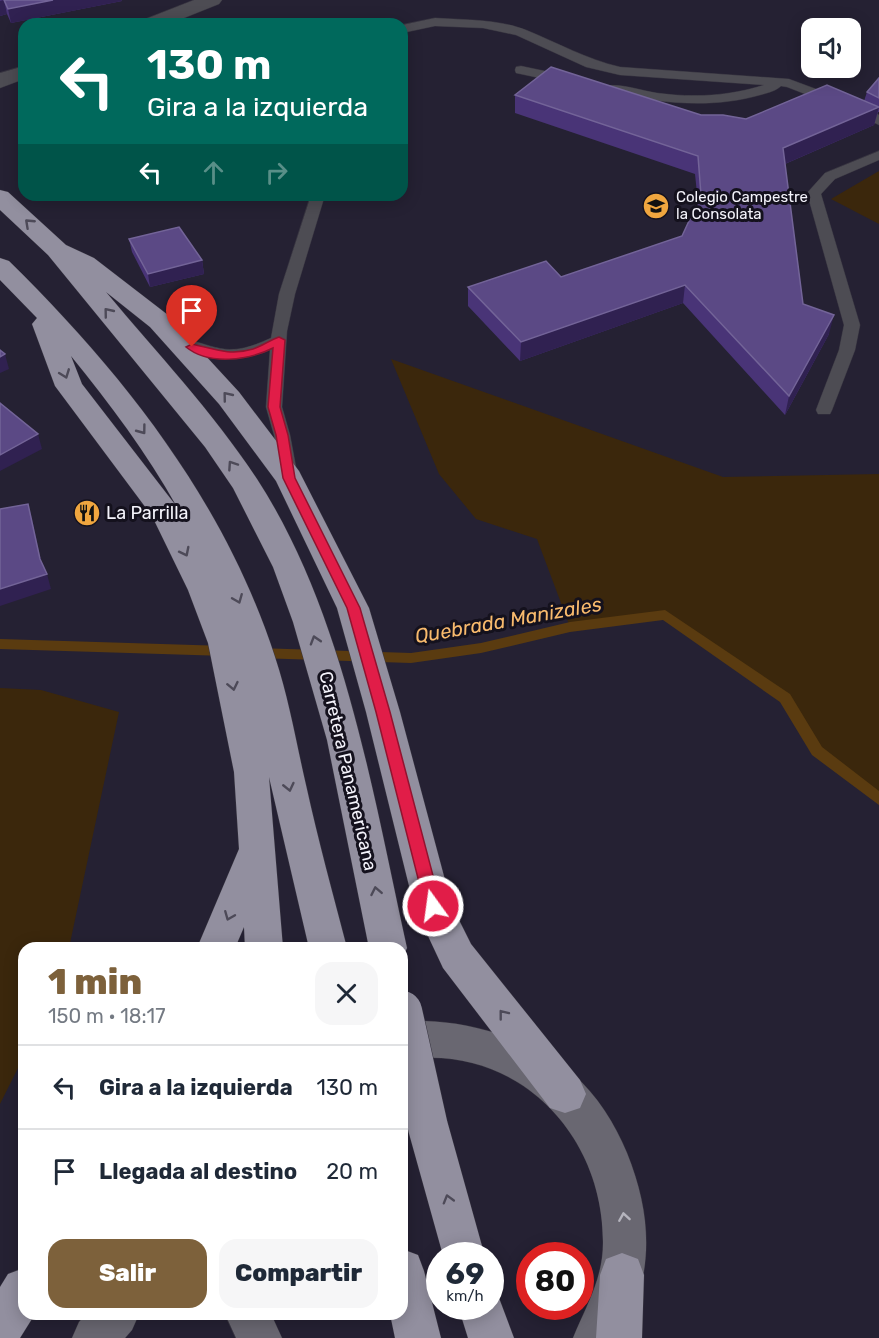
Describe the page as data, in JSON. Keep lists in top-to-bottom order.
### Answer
{
  "streets": {
    "highway": ["Carretera Panamericana"]
  },
  "water": ["Quebrada Manizales"],
  "places": {
    "school or university": ["Colegio Campestre la Consolata"],
    "restaurant": ["La Parrilla"]
  },
  "page": {
    "turn": ["130 m", "Gira a la izquierda"],
    "heading": ["1 min", "150 m · 18:17"],
    "list": [
      {
        "name": "Gira a la izquierda",
        "value": "130 m"
      },
      {
        "name": "Llegada al destino",
        "value": "20 m"
      }
    ],
    "buttons": ["Salir", "Compartir"],
    "speed": "69 km/h",
    "limit": "80"
  }
}
